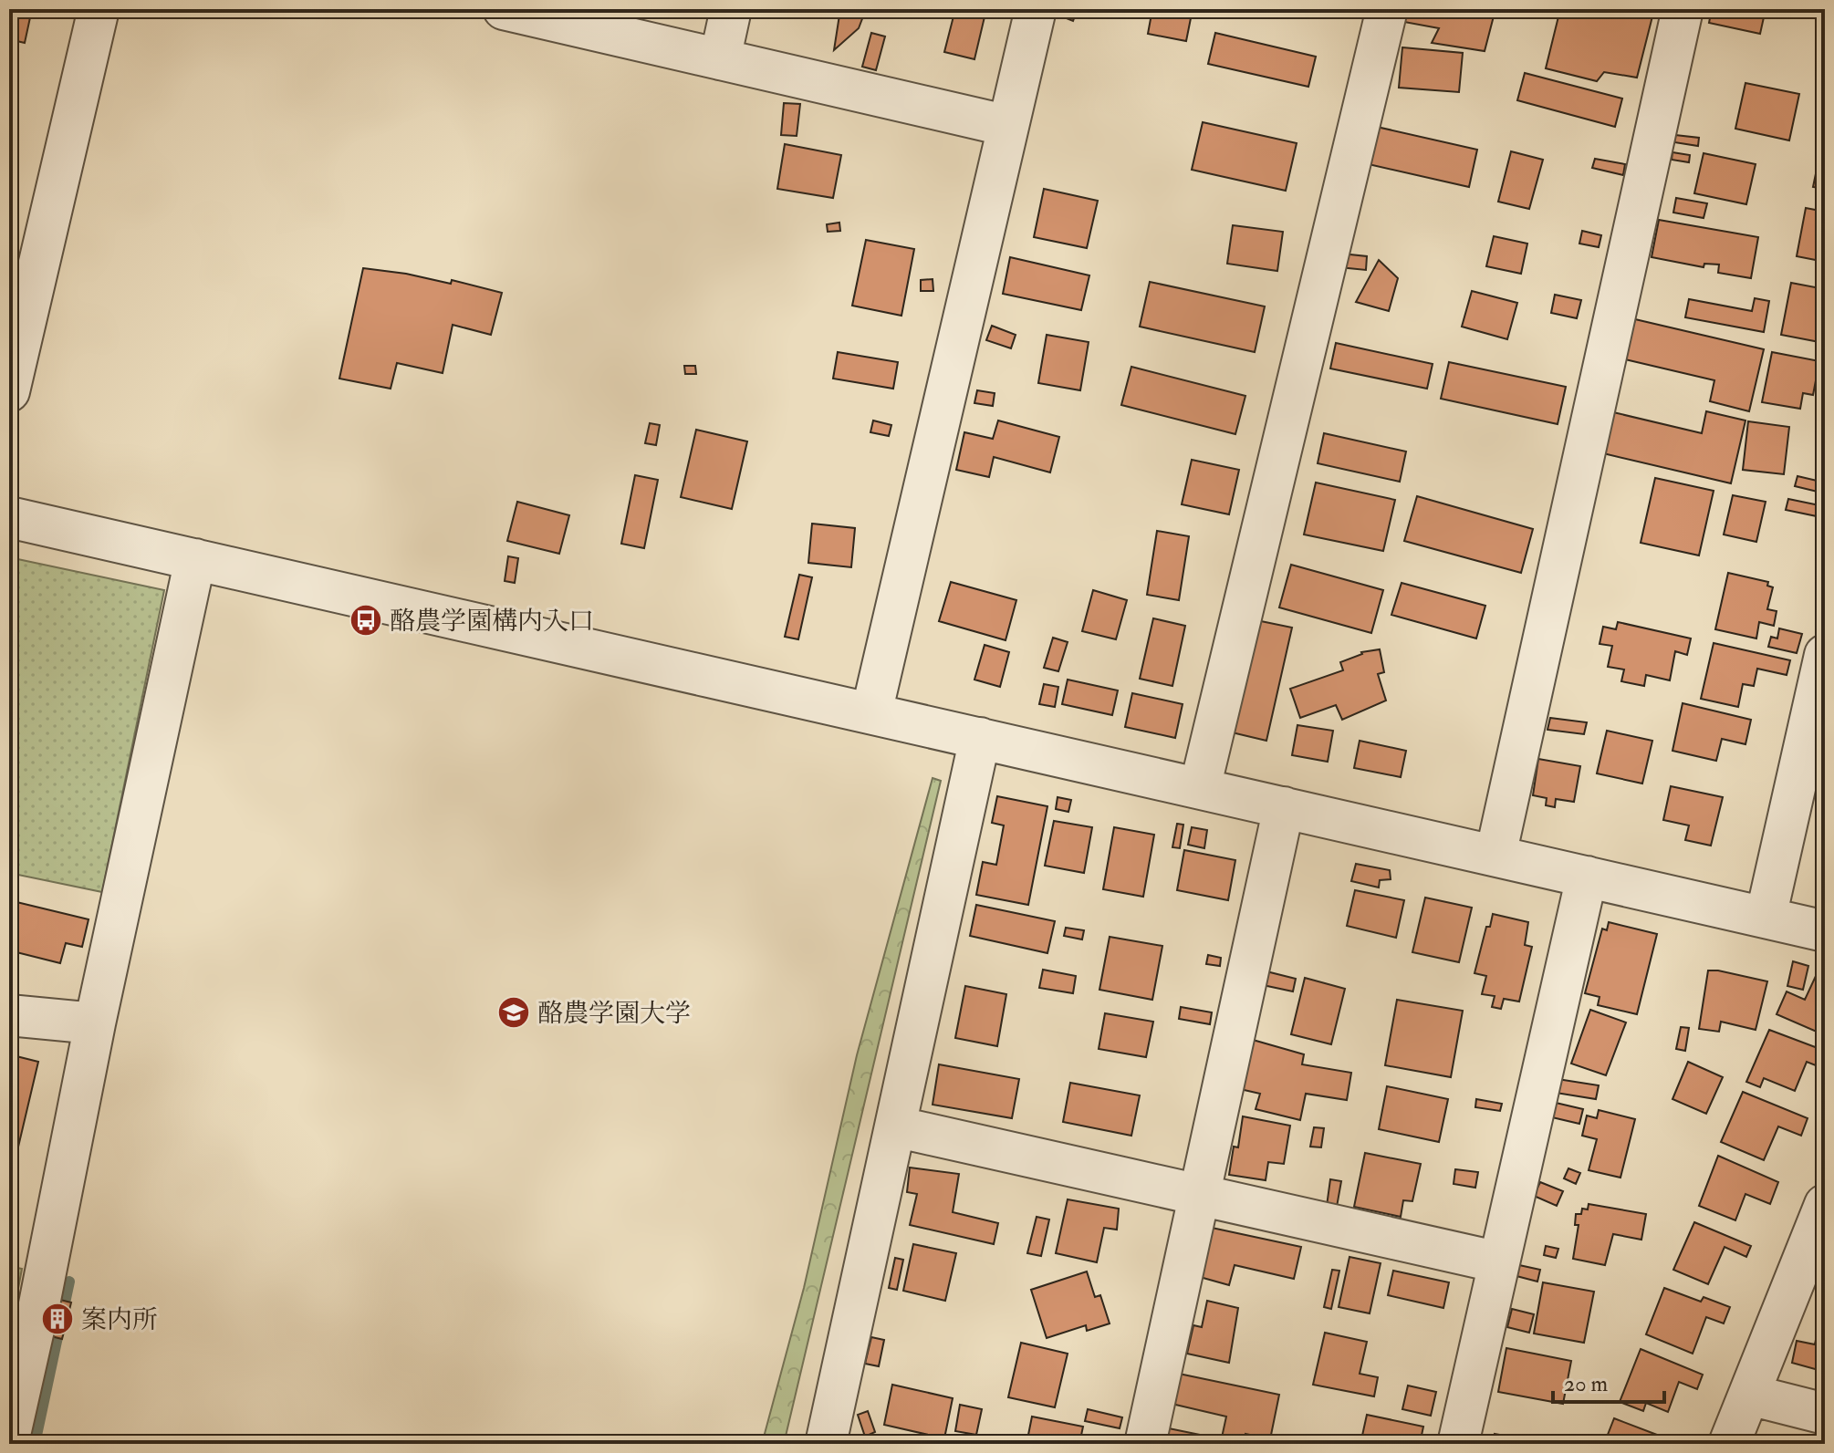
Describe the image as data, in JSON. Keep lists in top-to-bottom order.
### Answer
{
  "places": {
    "bus stop": ["酪農学園構内入口"],
    "school or university": ["酪農学園大学"],
    "building": ["案内所"]
  },
  "scale_bar": "20 m"
}
